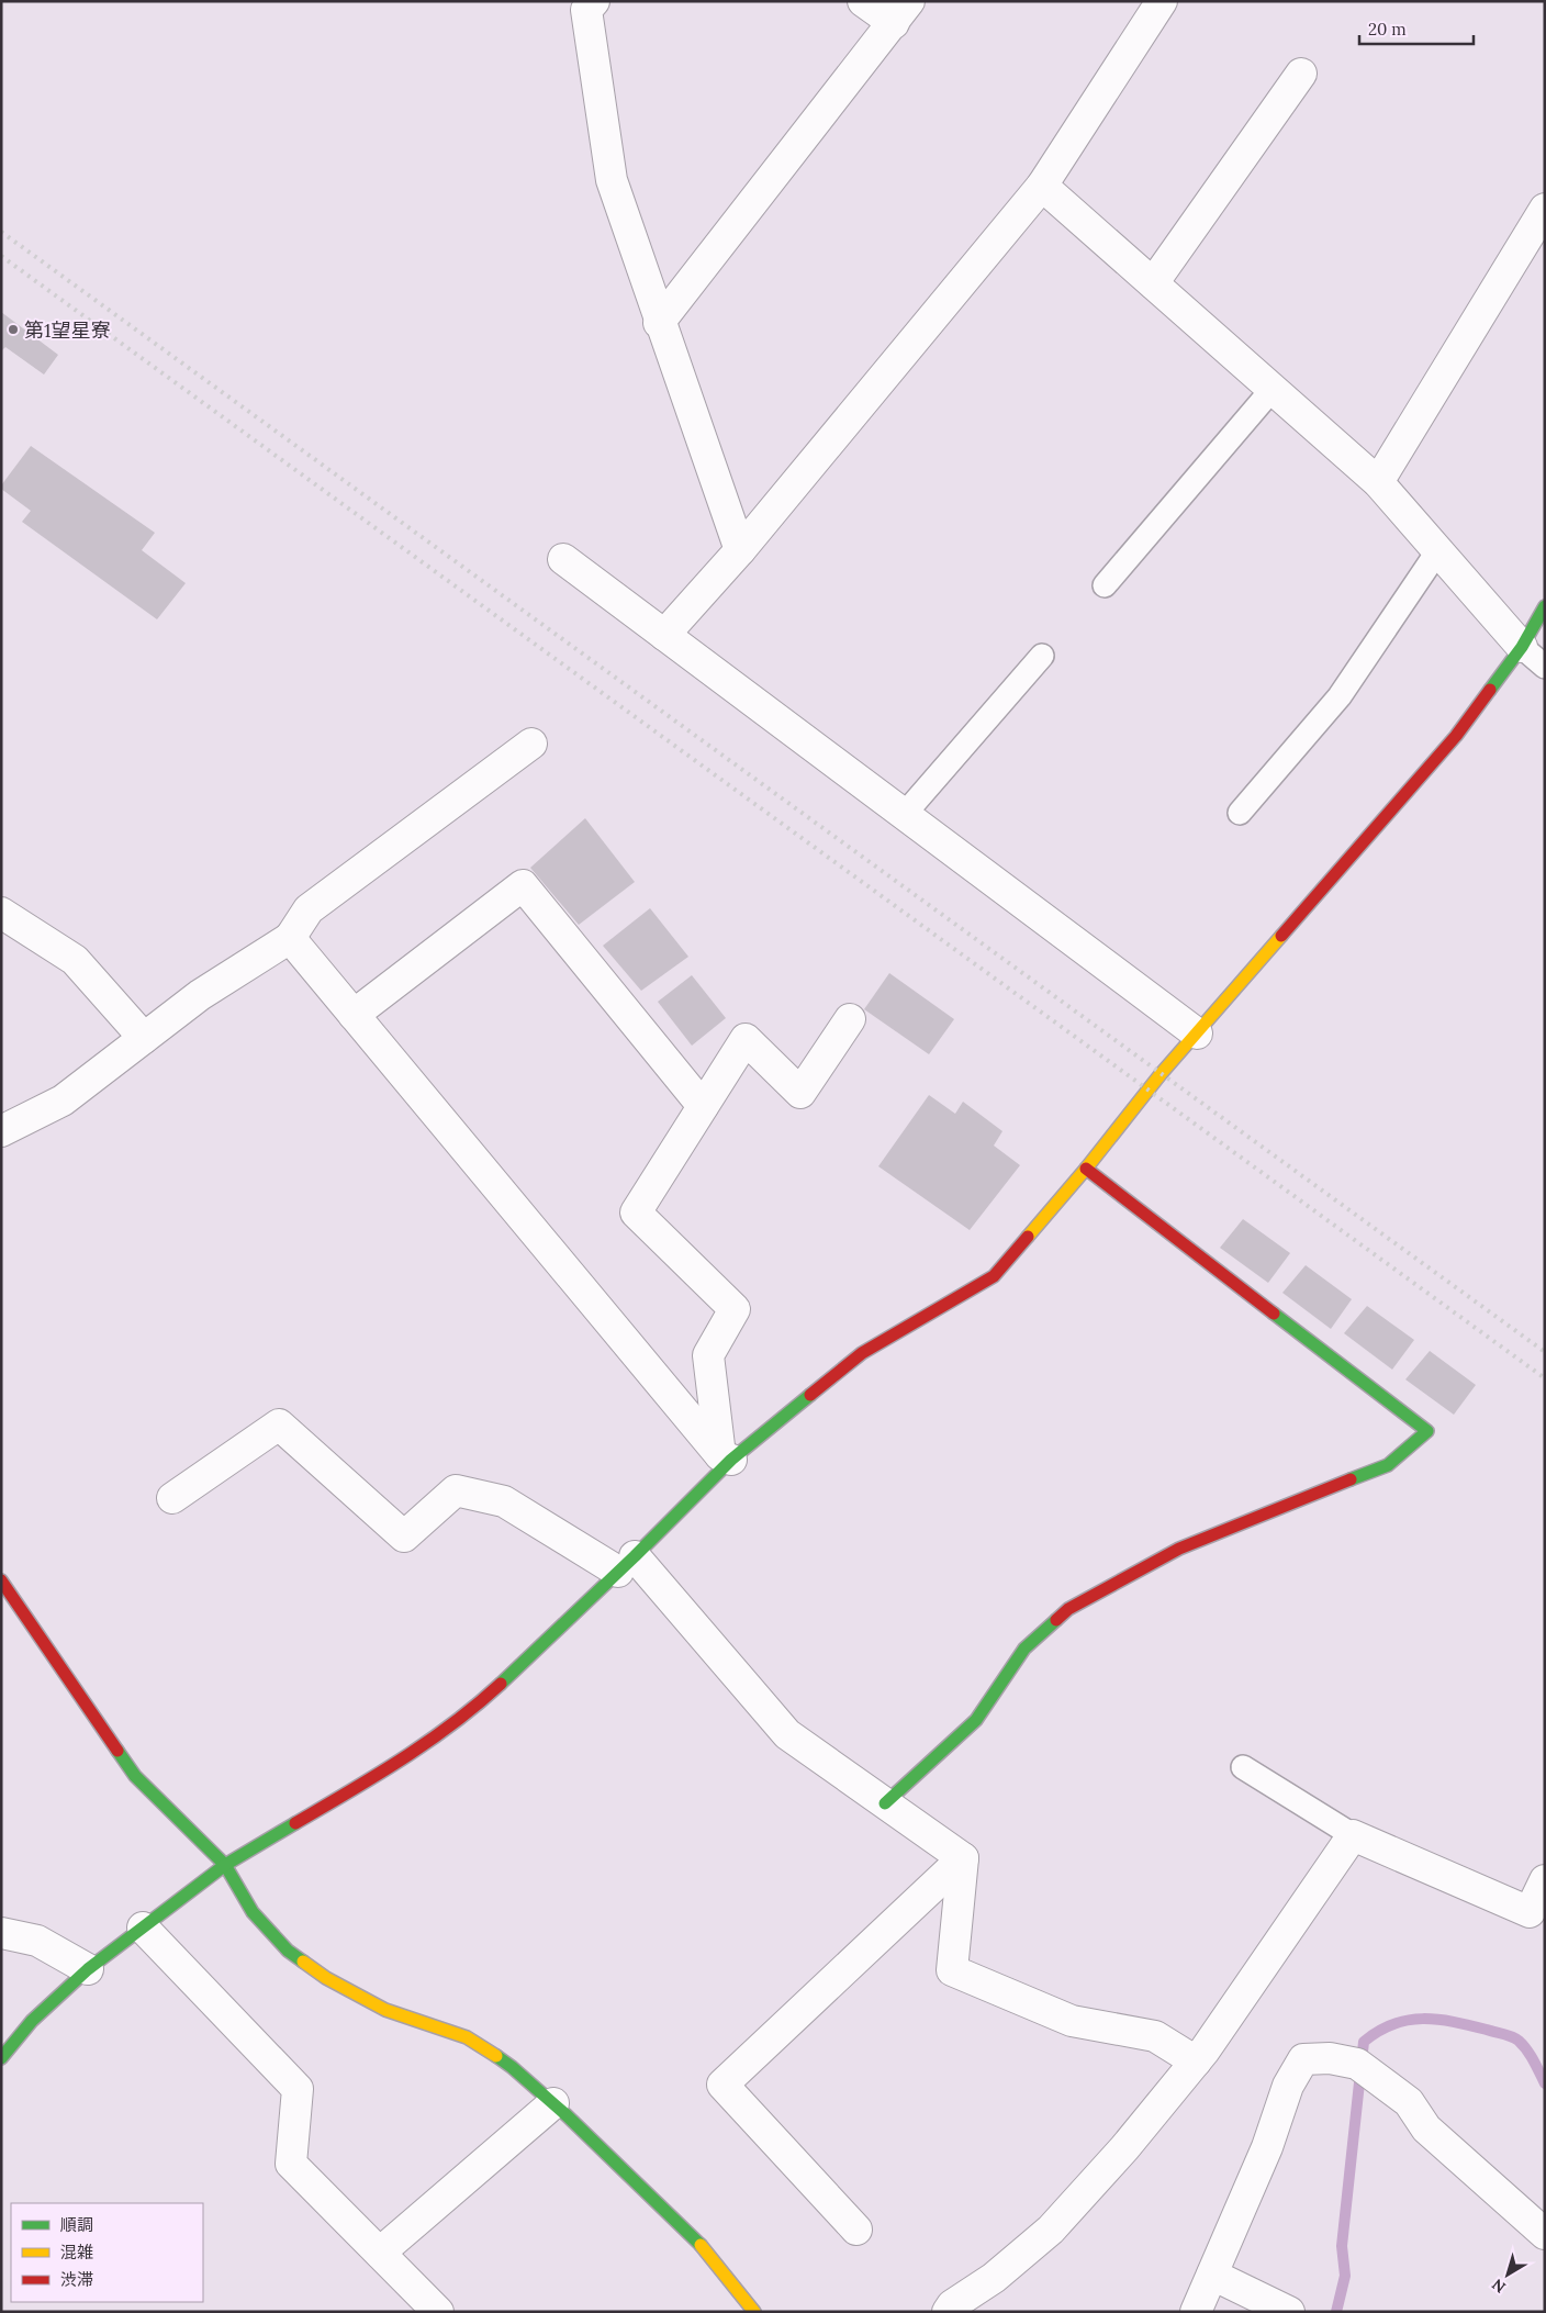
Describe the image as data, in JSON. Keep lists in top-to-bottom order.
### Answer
{
  "places": ["第1望星寮"],
  "legend": ["順調", "混雑", "渋滞"],
  "scale_bar": "20 m",
  "north": "bottom left"
}
